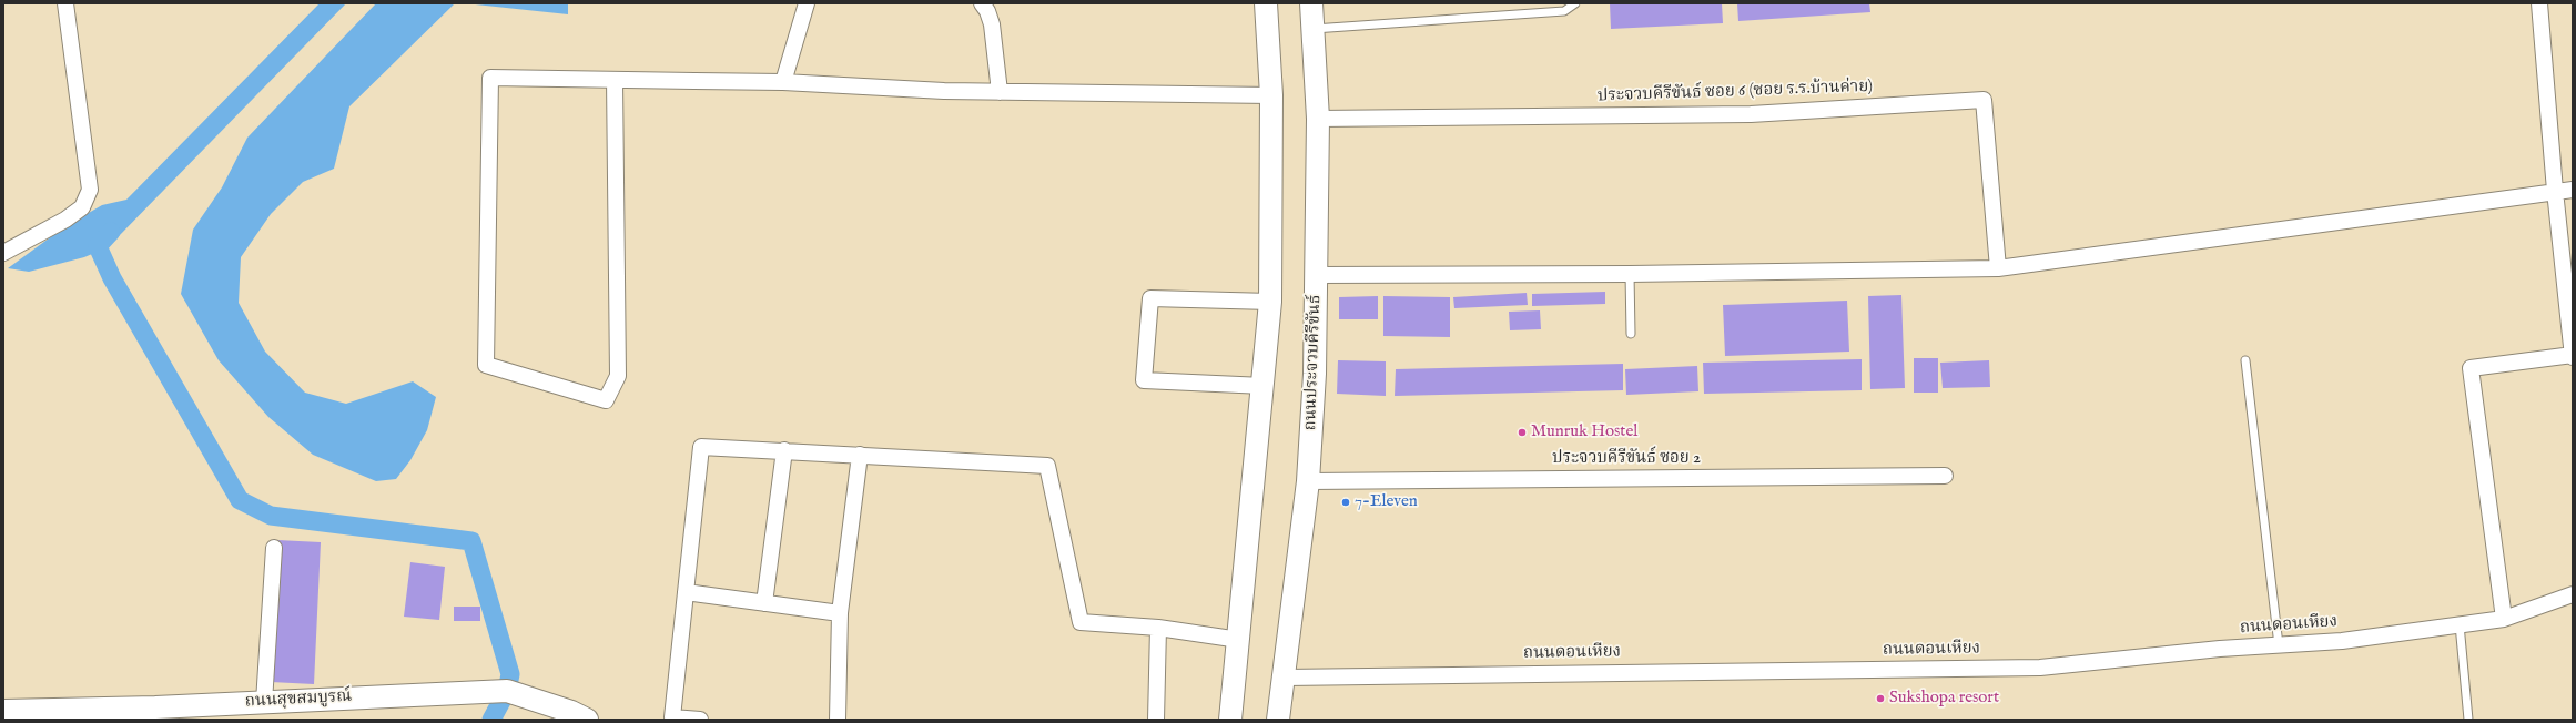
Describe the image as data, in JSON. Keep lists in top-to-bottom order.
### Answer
{
  "streets": {
    "main road": ["ถนนประจวบคีรีขันธ์", "ถนนสุขสมบูรณ์"],
    "street": ["ประจวบคีรีขันธ์ ซอย 6 (ซอย ร.ร.บ้านค่าย)", "ประจวบคีรีขันธ์ ซอย 2", "ถนนดอนเหียง"]
  },
  "crossings": [
    ["ประจวบคีรีขันธ์ ซอย 6 (ซอย ร.ร.บ้านค่าย)", "ถนนประจวบคีรีขันธ์"],
    ["ถนนประจวบคีรีขันธ์", "ประจวบคีรีขันธ์ ซอย 2"],
    ["ถนนประจวบคีรีขันธ์", "ถนนดอนเหียง"]
  ],
  "places": ["Munruk Hostel", "7-Eleven", "Sukshopa resort"]
}
